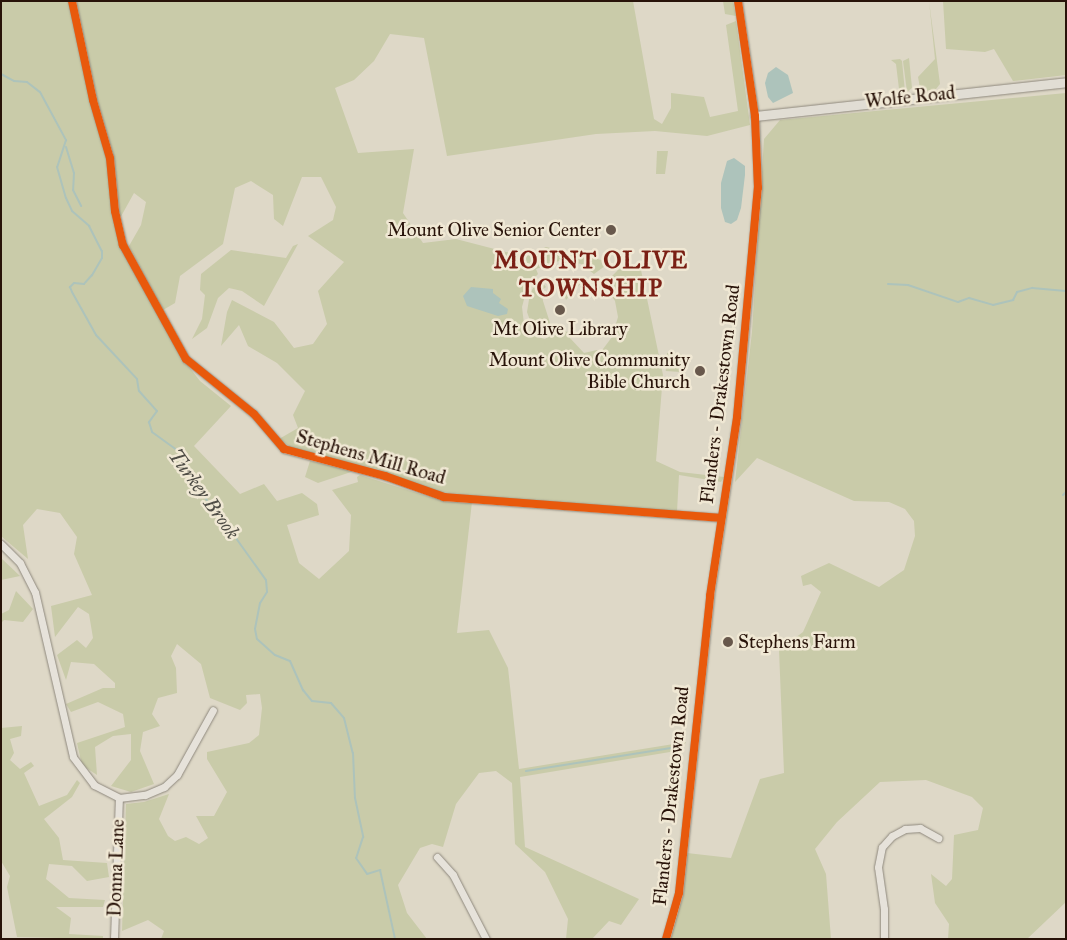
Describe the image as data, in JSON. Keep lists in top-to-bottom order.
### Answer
{
  "streets": {
    "main road": ["Wolfe Road"],
    "street": ["Flanders - Drakestown Road", "Stephens Mill Road", "Donna Lane"]
  },
  "crossings": [
    ["Wolfe Road", "Flanders - Drakestown Road"],
    ["Flanders - Drakestown Road", "Stephens Mill Road"]
  ],
  "districts": ["MOUNT OLIVE TOWNSHIP"],
  "water": ["Turkey Brook"],
  "places": [
    "Mount Olive Senior Center",
    "Mt Olive Library",
    "Mount Olive Community Bible Church",
    "Stephens Farm"
  ]
}
